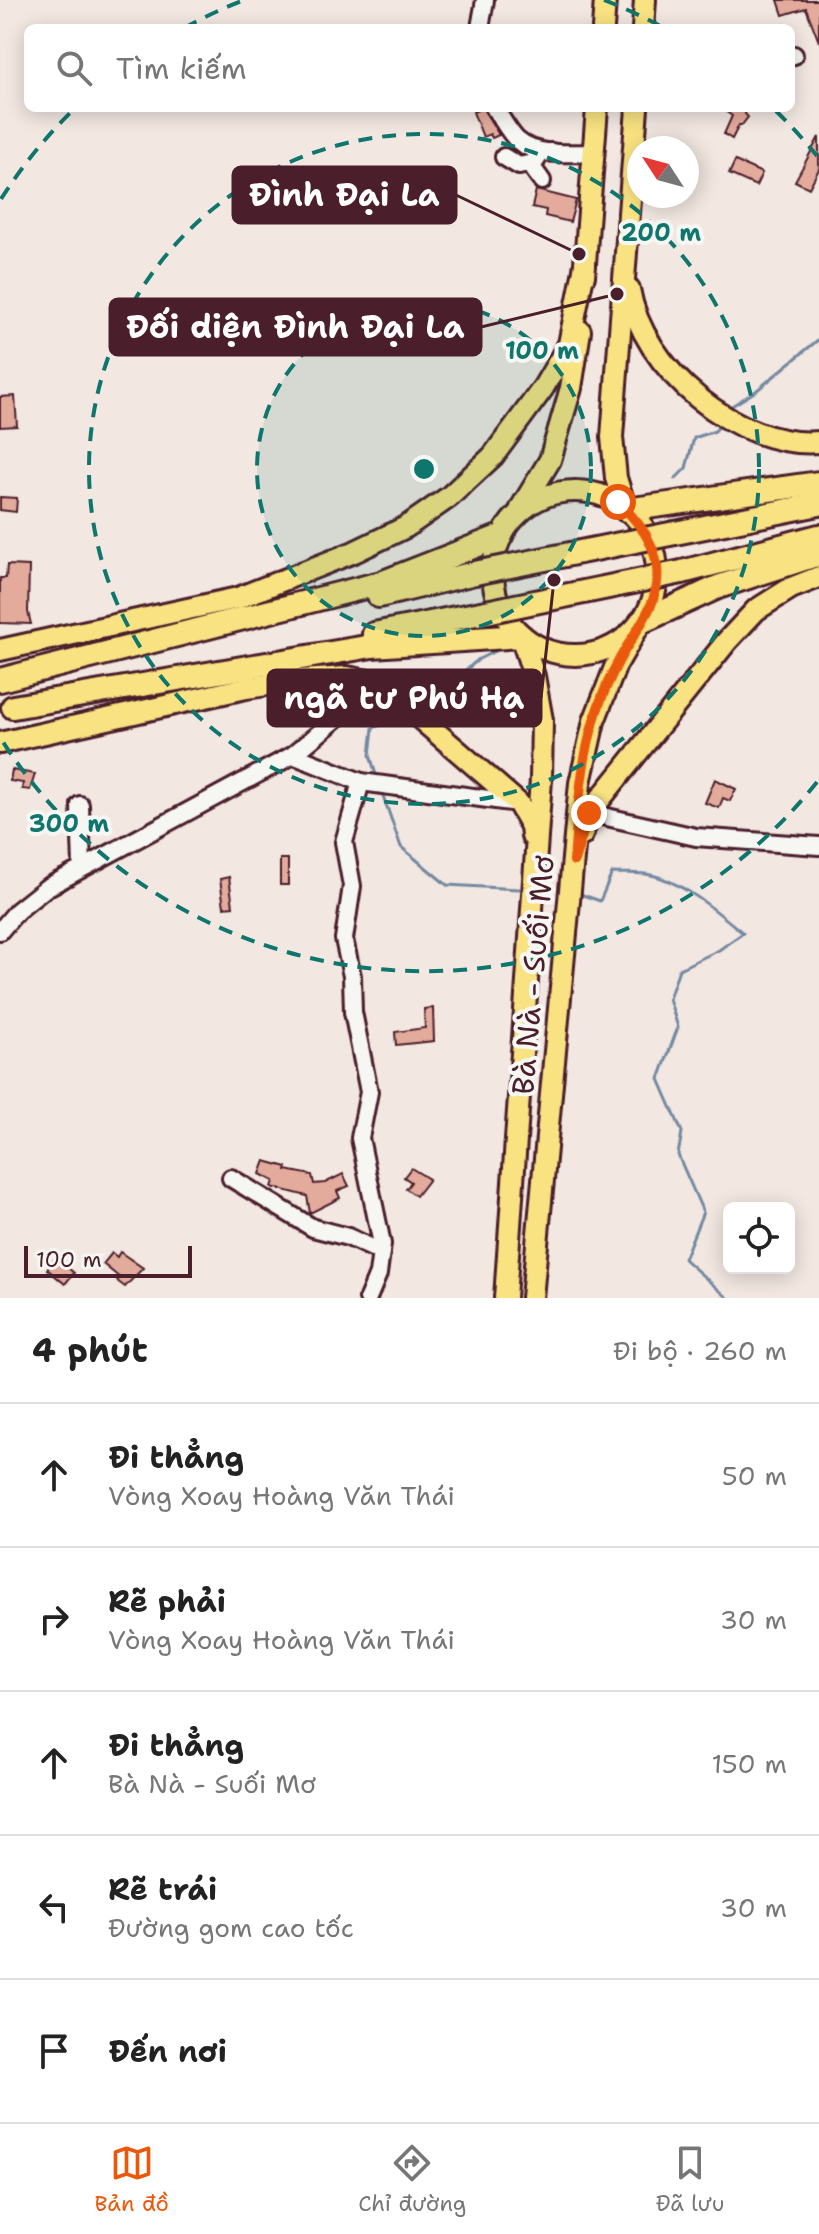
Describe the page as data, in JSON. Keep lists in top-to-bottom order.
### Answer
{
  "streets": {
    "main road": ["Bà Nà - Suối Mơ"]
  },
  "places": ["Đình Đại La", "Đối diện Đình Đại La", "ngã tư Phú Hạ"],
  "scale_bar": "100 m",
  "north": "top left",
  "page": {
    "search": "Tìm kiếm",
    "scale": "100 m",
    "heading": ["4 phút", "Đi bộ · 260 m"],
    "list": [
      ["Đi thẳng", "Vòng Xoay Hoàng Văn Thái", "50 m"],
      ["Rẽ phải", "Vòng Xoay Hoàng Văn Thái", "30 m"],
      ["Đi thẳng", "Bà Nà - Suối Mơ", "150 m"],
      ["Rẽ trái", "Đường gom cao tốc", "30 m"],
      "Đến nơi"
    ],
    "nav": ["Bản đồ", "Chỉ đường", "Đã lưu"]
  },
  "rings": ["200 m", "100 m", "300 m"]
}
